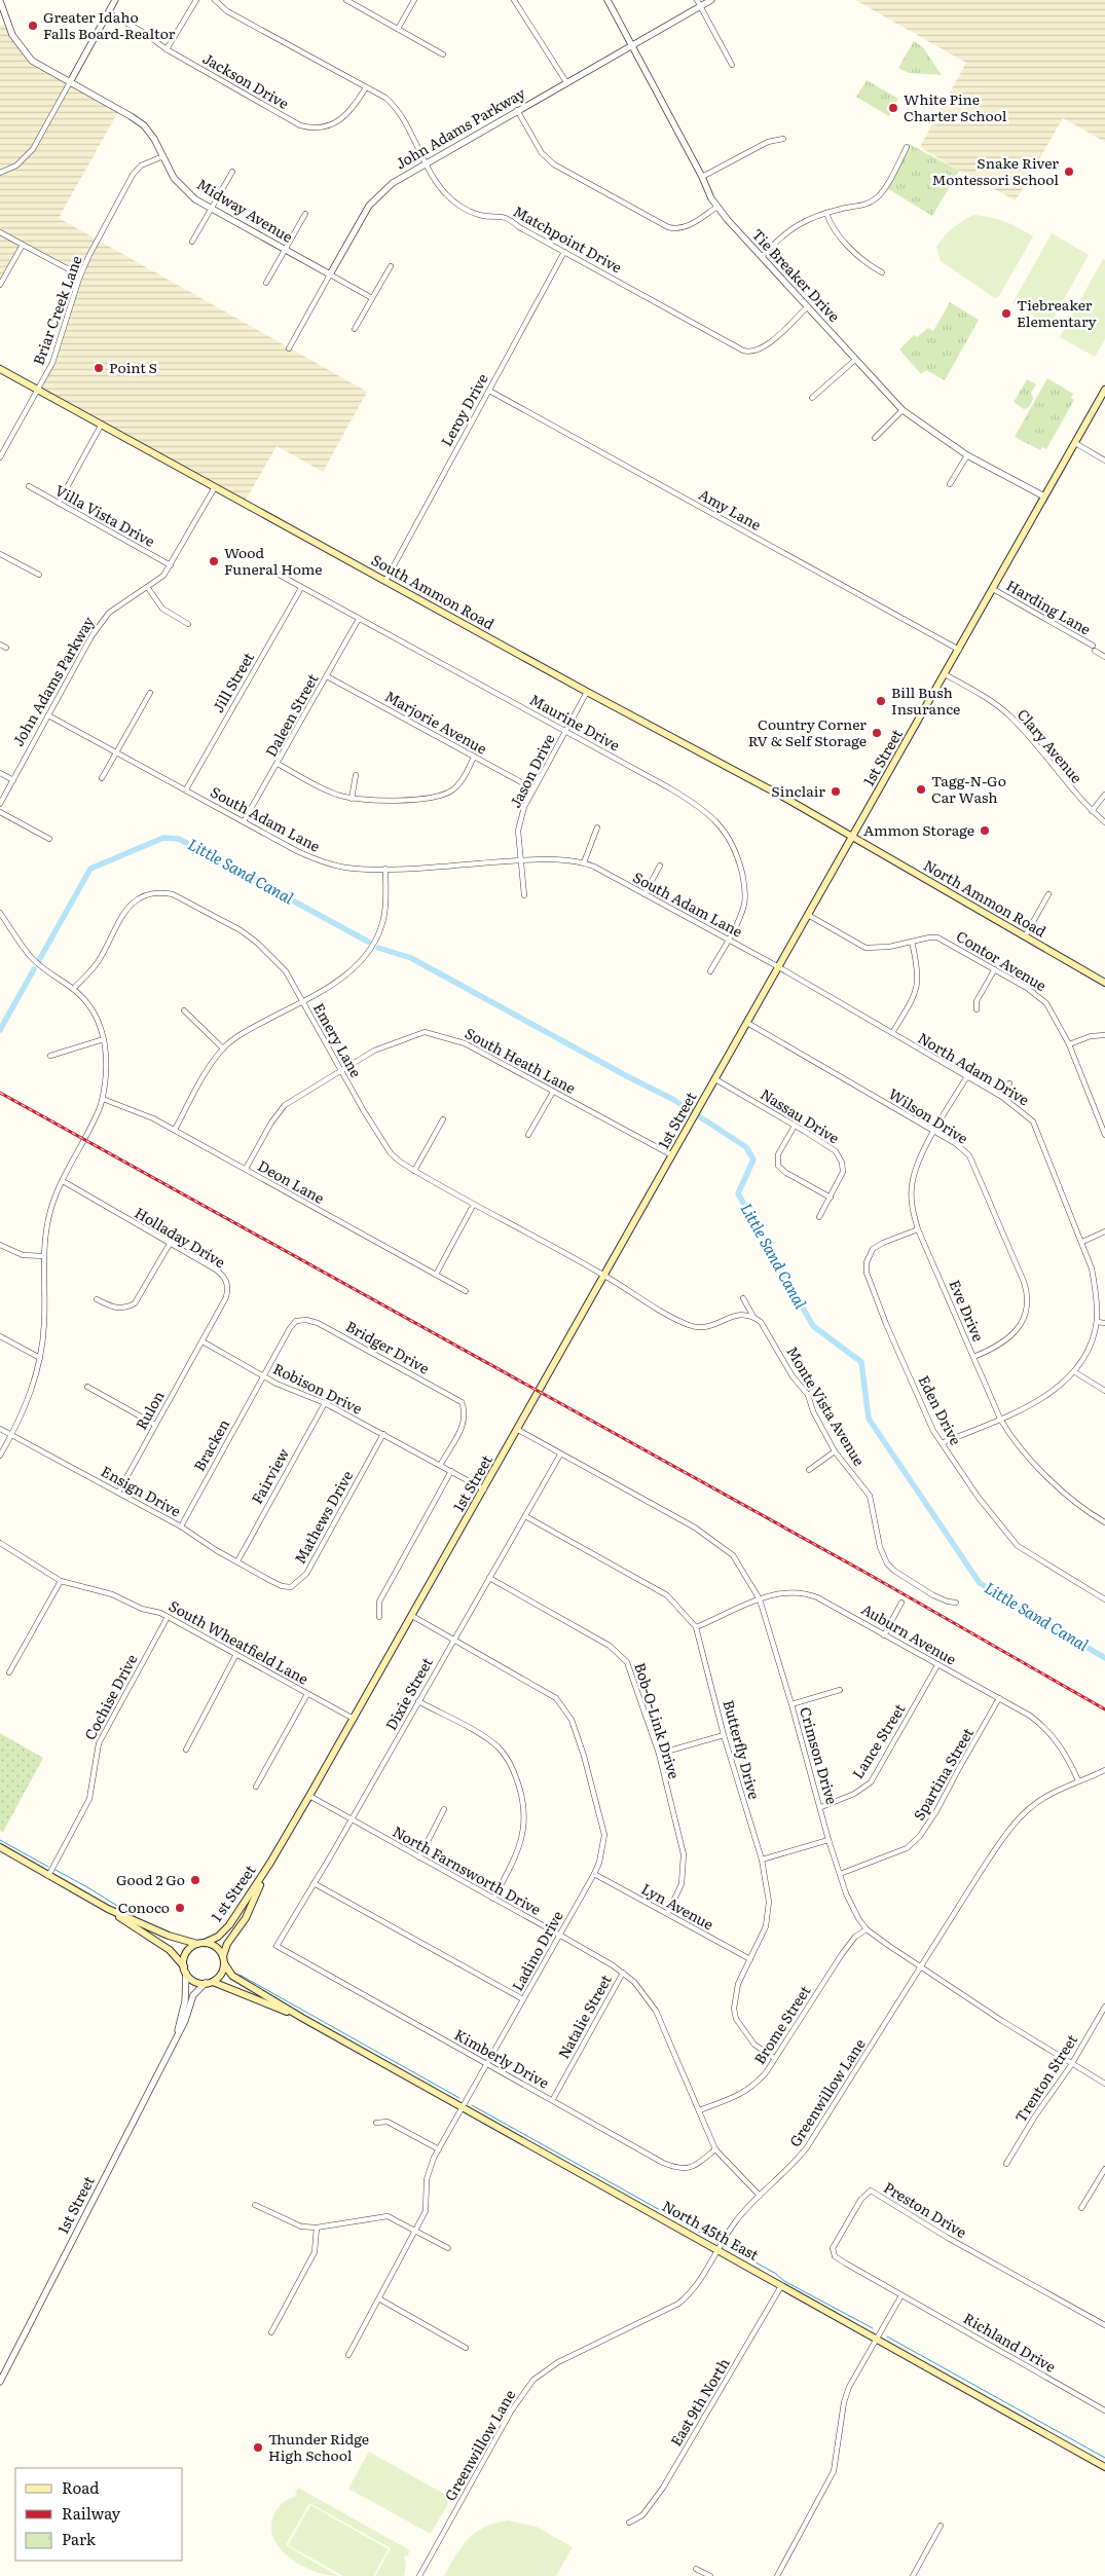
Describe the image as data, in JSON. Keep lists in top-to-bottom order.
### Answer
{
  "streets": {
    "main road": [
      "South Ammon Road",
      "1st Street",
      "North Ammon Road",
      "1 st Street",
      "North 45th East"
    ],
    "street": [
      "Jackson Drive",
      "John Adams Parkway",
      "Midway Avenue",
      "Matchpoint Drive",
      "Tie Breaker Drive",
      "Briar Creek Lane",
      "Leroy Drive",
      "Amy Lane",
      "Villa Vista Drive",
      "Harding Lane",
      "Jill Street",
      "Daleen Street",
      "Marjorie Avenue",
      "Maurine Drive",
      "Clary Avenue",
      "Jason Drive",
      "South Adam Lane",
      "Contor Avenue",
      "Emery Lane",
      "South Heath Lane",
      "North Adam Drive",
      "Nassau Drive",
      "Wilson Drive",
      "Deon Lane",
      "Holladay Drive",
      "Eve Drive",
      "Bridger Drive",
      "Robison Drive",
      "Monte Vista Avenue",
      "Rulon",
      "Eden Drive",
      "Bracken",
      "Fairview",
      "Ensign Drive",
      "Mathews Drive",
      "Auburn Avenue",
      "South Wheatfield Lane",
      "Dixie Street",
      "Cochise Drive",
      "Bob-O-Link Drive",
      "Lance Street",
      "Butterfly Drive",
      "Crimson Drive",
      "Spartina Street",
      "North Farnsworth Drive",
      "Lyn Avenue",
      "Ladino Drive",
      "Natalie Street",
      "Brome Street",
      "Kimberly Drive",
      "Trenton Street",
      "Greenwillow Lane",
      "Preston Drive",
      "Richland Drive",
      "East 9th North"
    ]
  },
  "crossings": [
    ["Jackson Drive", "Matchpoint Drive"],
    ["John Adams Parkway", "Midway Avenue"],
    ["John Adams Parkway", "Matchpoint Drive"],
    ["John Adams Parkway", "Tie Breaker Drive"],
    ["John Adams Parkway", "Villa Vista Drive"],
    ["John Adams Parkway", "South Ammon Road"],
    ["John Adams Parkway", "South Adam Lane"],
    ["Midway Avenue", "Briar Creek Lane"],
    ["Matchpoint Drive", "Tie Breaker Drive"],
    ["Matchpoint Drive", "Leroy Drive"],
    ["Tie Breaker Drive", "1st Street"],
    ["Briar Creek Lane", "South Ammon Road"],
    ["Leroy Drive", "Amy Lane"],
    ["Leroy Drive", "South Ammon Road"],
    ["Amy Lane", "1st Street"],
    ["South Ammon Road", "1st Street"],
    ["South Ammon Road", "Jason Drive"],
    ["South Ammon Road", "North Ammon Road"],
    ["Harding Lane", "1st Street"],
    ["Jill Street", "Maurine Drive"],
    ["Jill Street", "South Adam Lane"],
    ["Daleen Street", "Marjorie Avenue"],
    ["Daleen Street", "Maurine Drive"],
    ["Daleen Street", "South Adam Lane"],
    ["Marjorie Avenue", "Jason Drive"],
    ["Maurine Drive", "Jason Drive"],
    ["Maurine Drive", "South Adam Lane"],
    ["Clary Avenue", "1st Street"],
    ["1st Street", "South Adam Lane"],
    ["1st Street", "North Ammon Road"],
    ["1st Street", "Contor Avenue"],
    ["1st Street", "Emery Lane"],
    ["1st Street", "South Heath Lane"],
    ["1st Street", "North Adam Drive"],
    ["1st Street", "Nassau Drive"],
    ["1st Street", "Wilson Drive"],
    ["1st Street", "Robison Drive"],
    ["1st Street", "South Wheatfield Lane"],
    ["1st Street", "Crimson Drive"],
    ["1st Street", "North Farnsworth Drive"],
    ["1st Street", "1 st Street"],
    ["1st Street", "Ladino Drive"],
    ["1st Street", "North 45th East"],
    ["Jason Drive", "South Adam Lane"],
    ["South Adam Lane", "North Adam Drive"],
    ["Emery Lane", "South Heath Lane"],
    ["South Heath Lane", "Deon Lane"],
    ["North Adam Drive", "Eve Drive"],
    ["North Adam Drive", "Eden Drive"],
    ["Wilson Drive", "Eve Drive"],
    ["Holladay Drive", "Robison Drive"],
    ["Holladay Drive", "Rulon"],
    ["Eve Drive", "Eden Drive"],
    ["Bridger Drive", "Robison Drive"],
    ["Bridger Drive", "Bracken"],
    ["Robison Drive", "Rulon"],
    ["Robison Drive", "Bracken"],
    ["Robison Drive", "Fairview"],
    ["Robison Drive", "Mathews Drive"],
    ["Rulon", "Ensign Drive"],
    ["Bracken", "Ensign Drive"],
    ["Fairview", "Ensign Drive"],
    ["Ensign Drive", "Mathews Drive"],
    ["Auburn Avenue", "Lance Street"],
    ["Auburn Avenue", "Butterfly Drive"],
    ["Auburn Avenue", "Crimson Drive"],
    ["Auburn Avenue", "Spartina Street"],
    ["Auburn Avenue", "Greenwillow Lane"],
    ["South Wheatfield Lane", "Cochise Drive"],
    ["Dixie Street", "Bob-O-Link Drive"],
    ["Dixie Street", "Butterfly Drive"],
    ["Dixie Street", "Crimson Drive"],
    ["Dixie Street", "North Farnsworth Drive"],
    ["Dixie Street", "Ladino Drive"],
    ["Dixie Street", "Kimberly Drive"],
    ["Bob-O-Link Drive", "Lyn Avenue"],
    ["Lance Street", "Crimson Drive"],
    ["Butterfly Drive", "Lyn Avenue"],
    ["Butterfly Drive", "Brome Street"],
    ["Crimson Drive", "Spartina Street"],
    ["Crimson Drive", "Brome Street"],
    ["Crimson Drive", "Trenton Street"],
    ["Crimson Drive", "Greenwillow Lane"],
    ["North Farnsworth Drive", "Ladino Drive"],
    ["North Farnsworth Drive", "Natalie Street"],
    ["North Farnsworth Drive", "Brome Street"],
    ["North Farnsworth Drive", "Kimberly Drive"],
    ["North Farnsworth Drive", "Greenwillow Lane"],
    ["1 st Street", "North 45th East"],
    ["Lyn Avenue", "Ladino Drive"],
    ["Ladino Drive", "Kimberly Drive"],
    ["Ladino Drive", "North 45th East"],
    ["Natalie Street", "Kimberly Drive"],
    ["Greenwillow Lane", "North 45th East"],
    ["Preston Drive", "Richland Drive"],
    ["North 45th East", "East 9th North"]
  ],
  "water": ["Little Sand Canal"],
  "places": [
    "Greater Idaho Falls Board-Realtor",
    "White Pine Charter School",
    "Snake River Montessori School",
    "Tiebreaker Elementary",
    "Point S",
    "Wood Funeral Home",
    "Bill Bush Insurance",
    "Country Corner RV & Self Storage",
    "Tagg-N-Go Car Wash",
    "Sinclair",
    "Ammon Storage",
    "Good 2 Go",
    "Conoco",
    "Thunder Ridge High School"
  ],
  "legend": ["Road", "Railway", "Park"]
}
